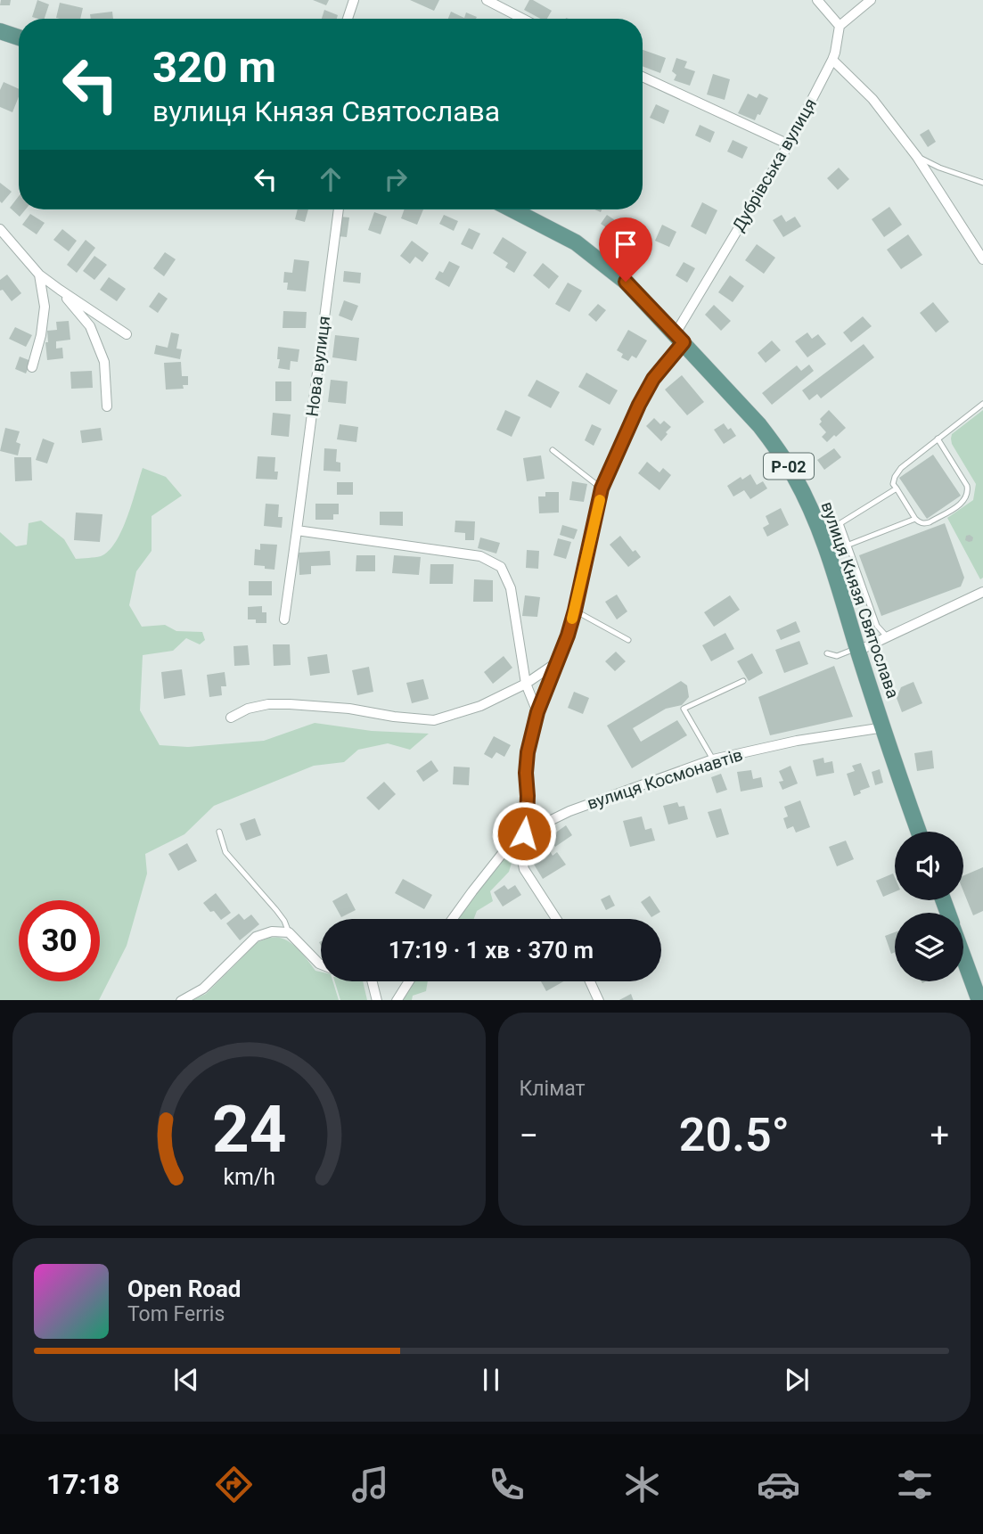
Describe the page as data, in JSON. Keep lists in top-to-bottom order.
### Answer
{
  "streets": {
    "main road": ["Р-02", "вулиця Князя Святослава"],
    "street": ["Дубрівська вулиця", "Нова вулиця", "вулиця Космонавтів"]
  },
  "crossings": [
    ["Дубрівська вулиця", "вулиця Князя Святослава"],
    ["Дубрівська вулиця", "вулиця Космонавтів"],
    ["вулиця Князя Святослава", "вулиця Космонавтів"]
  ],
  "page": {
    "turn": ["320 m", "вулиця Князя Святослава"],
    "limit": "30",
    "trip": "17:19 · 1 хв · 370 m",
    "tile": "Клімат",
    "heat": ["−", "20.5°", "+"],
    "song": ["Open Road", "Tom Ferris"],
    "tabs": "17:18",
    "gauge": ["24", "km/h"]
  }
}
